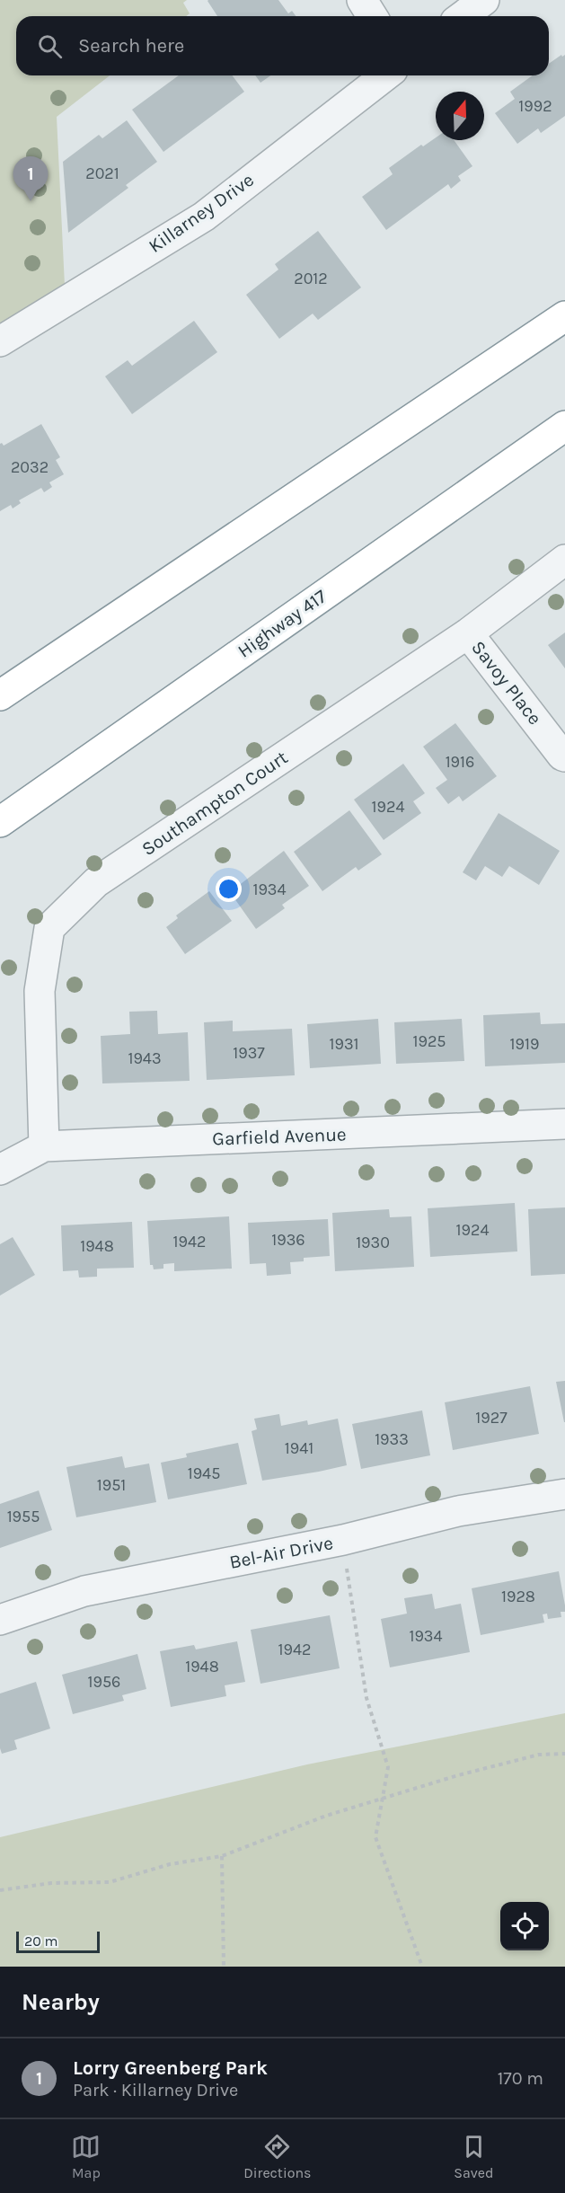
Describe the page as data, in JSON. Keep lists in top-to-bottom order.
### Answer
{
  "streets": {
    "highway": ["Highway 417"],
    "street": [
      "Killarney Drive",
      "Savoy Place",
      "Southampton Court",
      "Garfield Avenue",
      "Bel-Air Drive"
    ]
  },
  "crossings": [
    ["Savoy Place", "Southampton Court"],
    ["Southampton Court", "Garfield Avenue"]
  ],
  "house_numbers": [
    "1992",
    "2021",
    "2012",
    "2032",
    "1916",
    "1924",
    "1934",
    "1925",
    "1931",
    "1919",
    "1937",
    "1943",
    "1924",
    "1936",
    "1942",
    "1930",
    "1948",
    "1927",
    "1933",
    "1941",
    "1945",
    "1951",
    "1955",
    "1928",
    "1934",
    "1942",
    "1948",
    "1956"
  ],
  "scale_bar": "20 m",
  "north": "top",
  "page": {
    "search": "Search here",
    "pins": "1",
    "scale": "20 m",
    "heading": "Nearby",
    "list": [
      {
        "mark": "1",
        "name": "Lorry Greenberg Park",
        "note": "Park · Killarney Drive",
        "value": "170 m"
      }
    ],
    "nav": ["Map", "Directions", "Saved"]
  }
}
